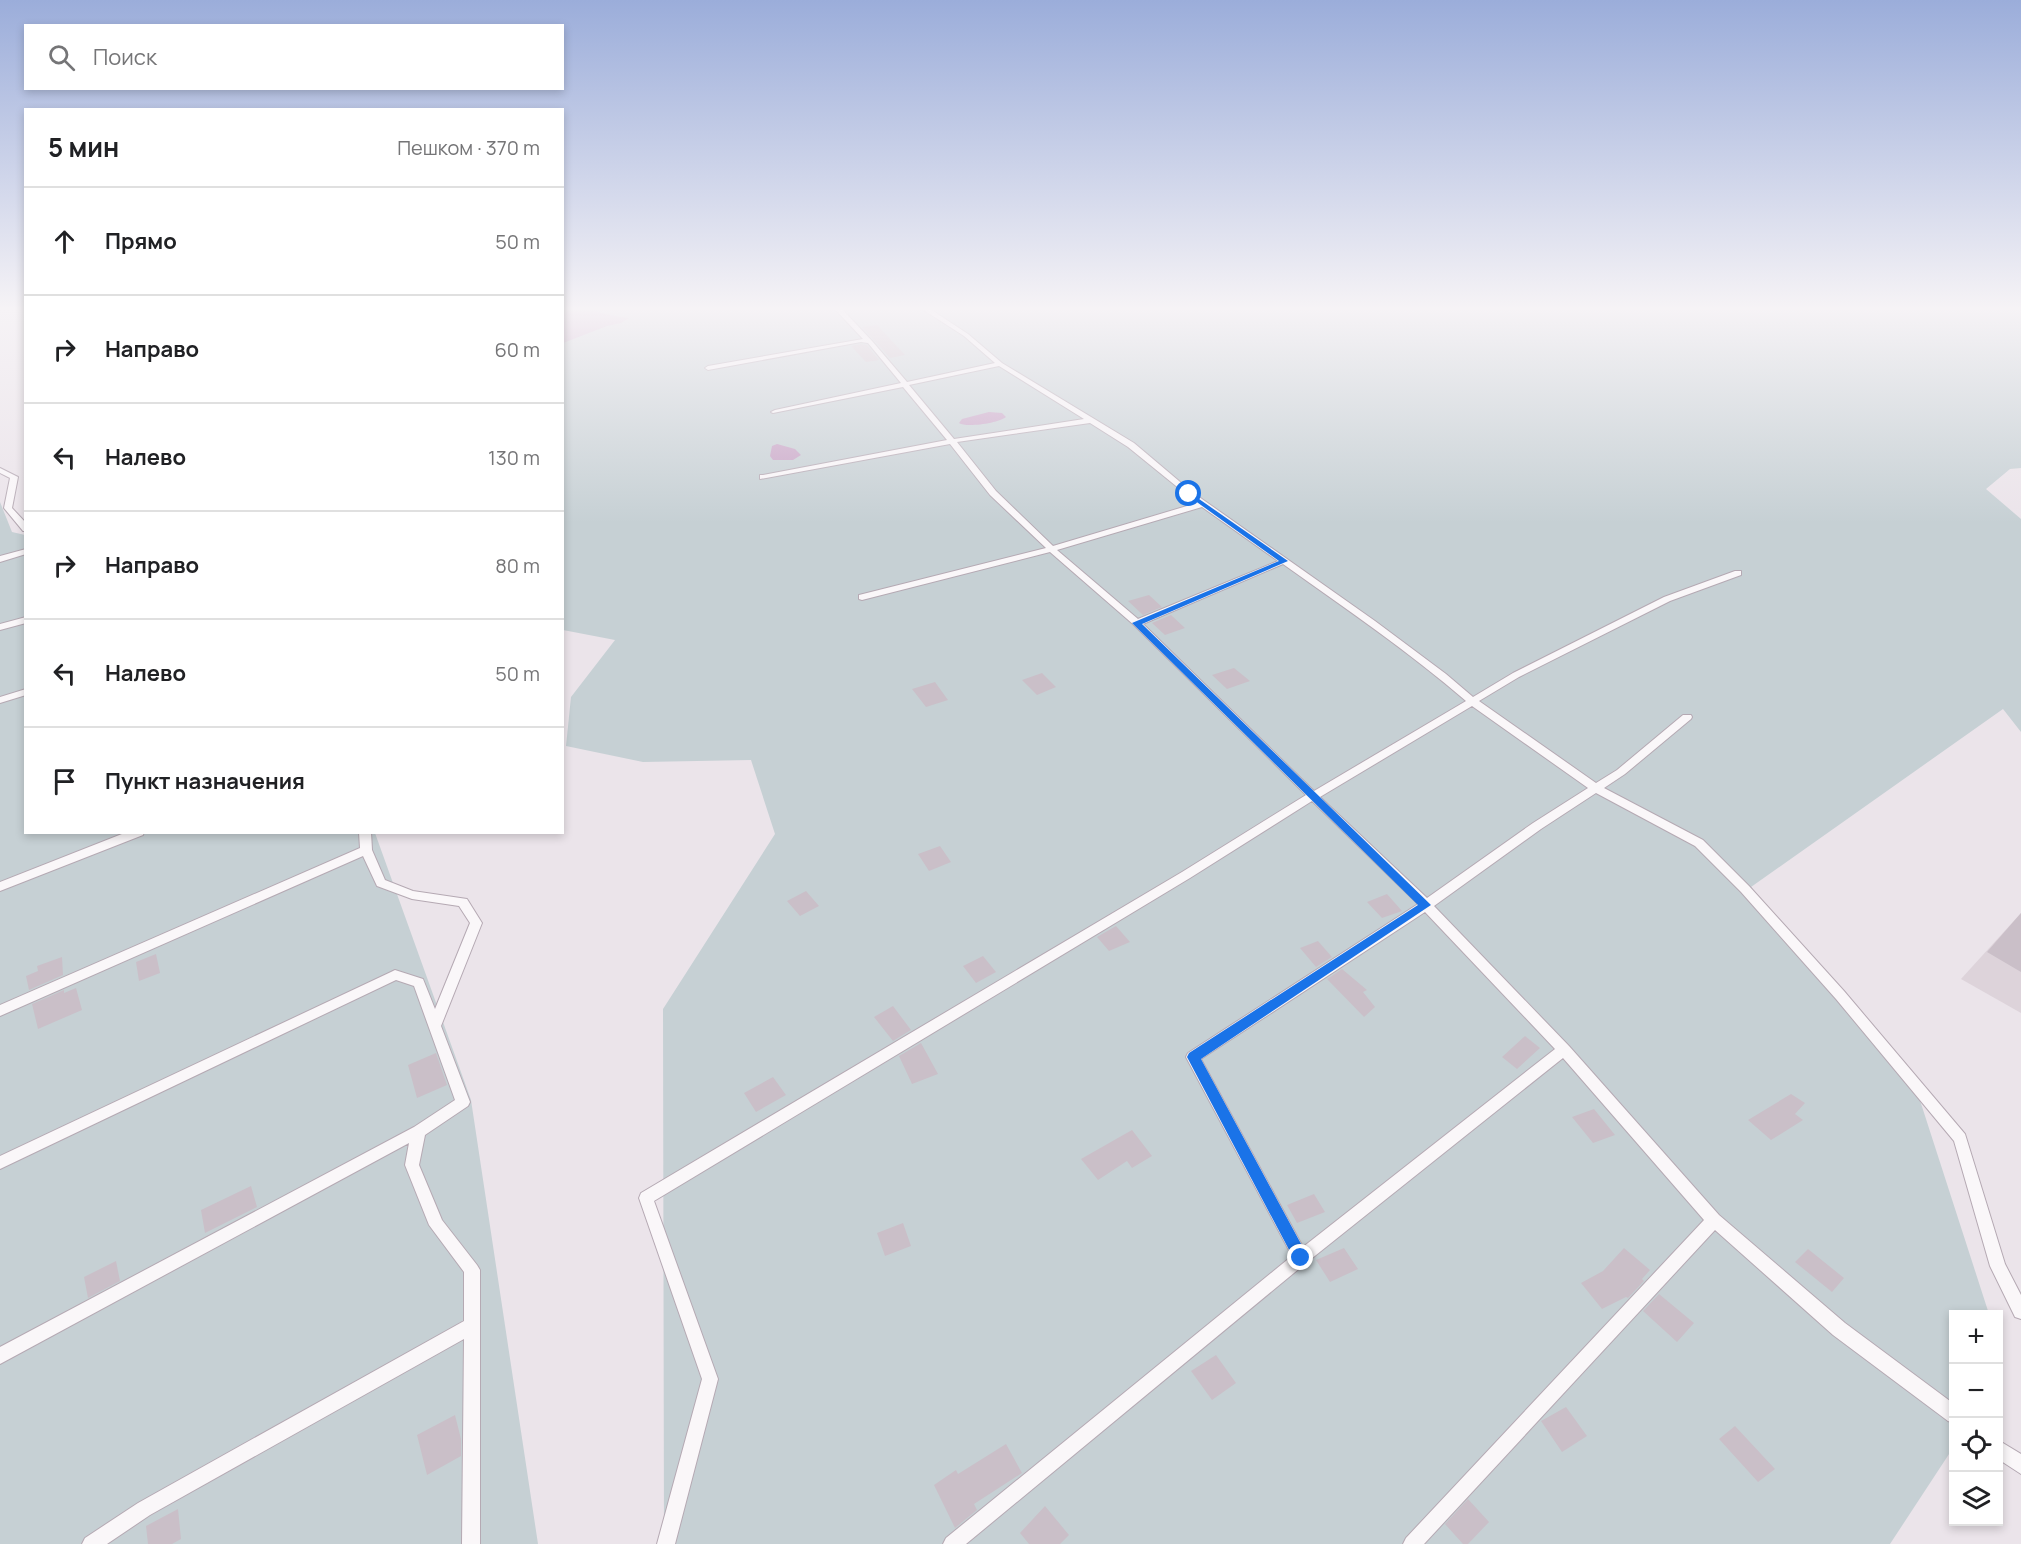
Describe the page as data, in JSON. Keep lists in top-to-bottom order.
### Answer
{
  "page": {
    "search": "Поиск",
    "heading": ["5 мин", "Пешком · 370 m"],
    "list": [
      ["Прямо", "50 m"],
      ["Направо", "60 m"],
      ["Налево", "130 m"],
      ["Направо", "80 m"],
      ["Налево", "50 m"],
      "Пункт назначения"
    ],
    "map_buttons": ["+", "−"]
  }
}
